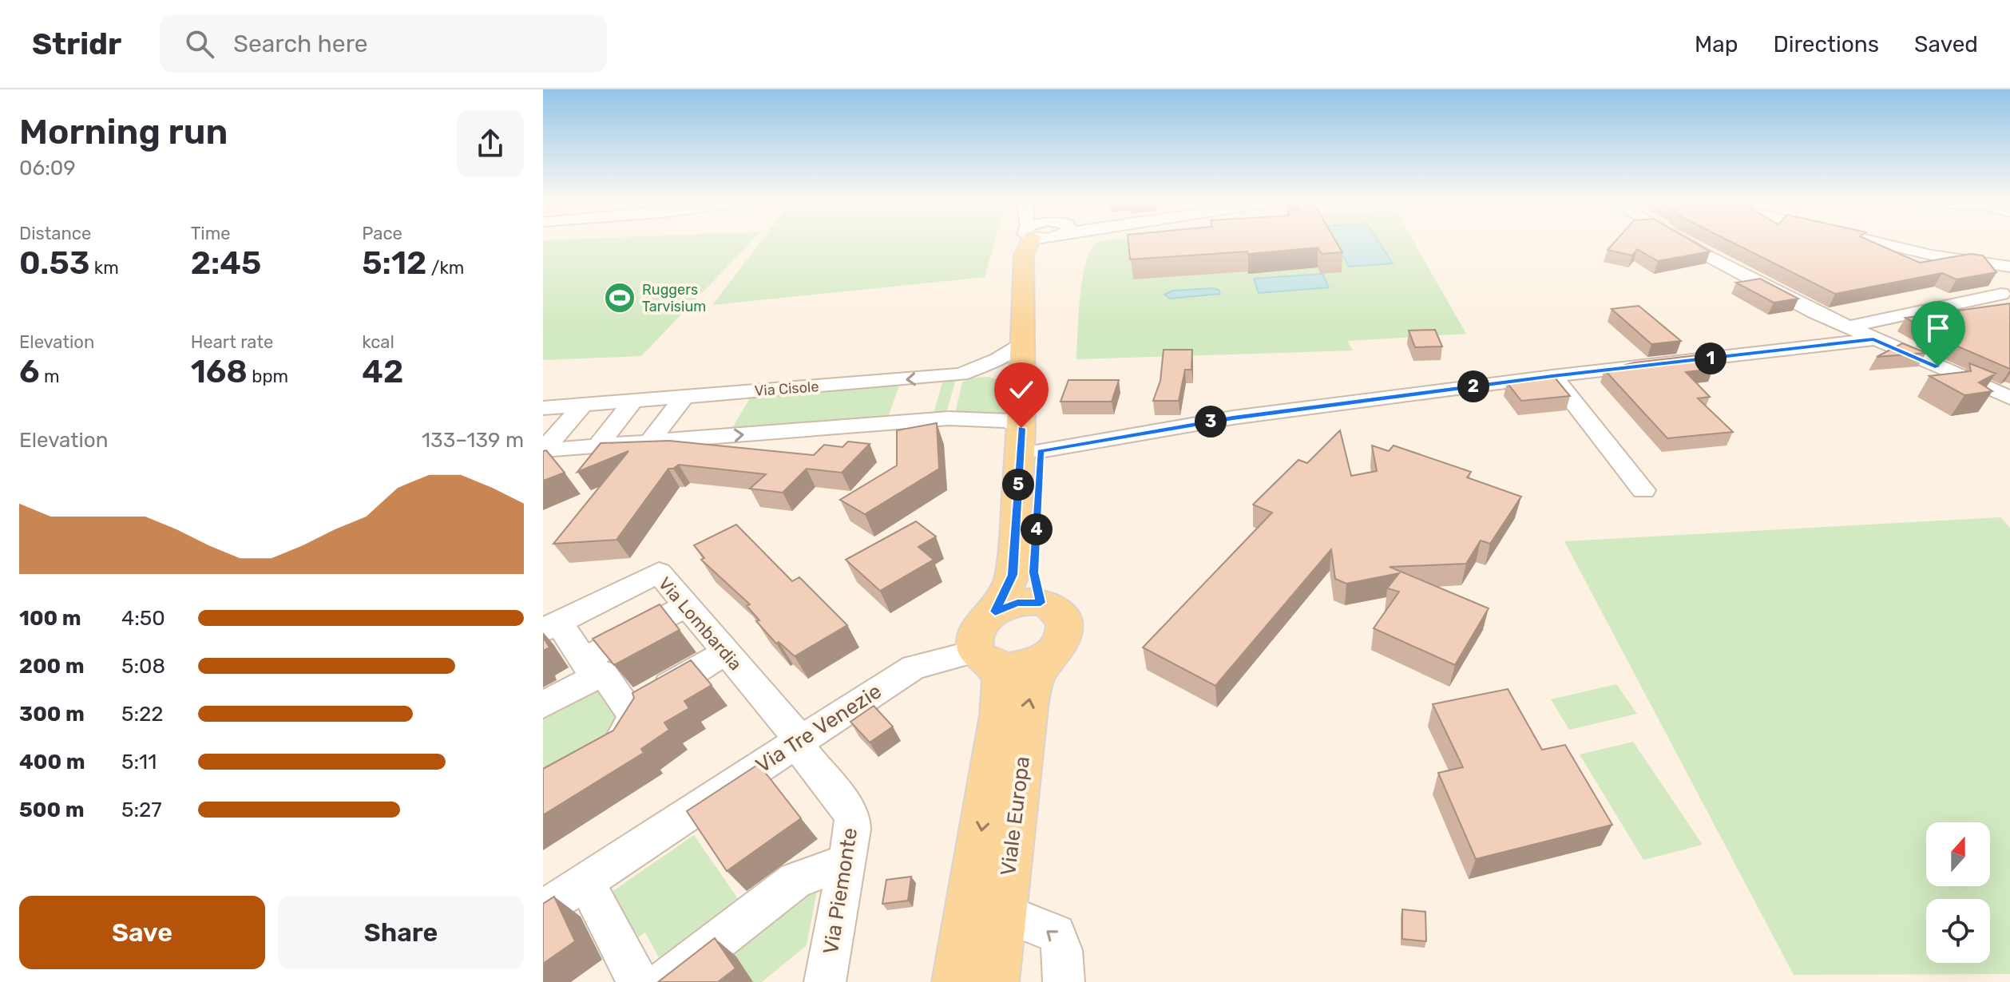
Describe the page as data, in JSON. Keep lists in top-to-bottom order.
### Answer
{
  "streets": {
    "main road": ["Viale Europa"],
    "street": [
      "Via Cisole",
      "Via Lombardia",
      "Via Tre Venezie",
      "Via Piemonte"
    ]
  },
  "crossings": [
    ["Via Lombardia", "Via Tre Venezie"],
    ["Via Lombardia", "Via Piemonte"],
    ["Via Tre Venezie", "Viale Europa"],
    ["Via Tre Venezie", "Via Piemonte"]
  ],
  "places": {
    "sports": ["Ruggers Tarvisium"]
  },
  "north": "top",
  "page": {
    "header": "Stridr",
    "search": "Search here",
    "nav": ["Map", "Directions", "Saved"],
    "heading": ["Morning run", "06:09"],
    "stats": [
      ["Distance", "0.53 km"],
      ["Time", "2:45"],
      ["Pace", "5:12 /km"],
      ["Elevation", "6 m"],
      ["Heart rate", "168 bpm"],
      ["kcal", "42"]
    ],
    "pins": [
      "1",
      "2",
      "3",
      "5",
      "4"
    ],
    "chart": ["Elevation", "133–139 m"],
    "list": [
      {
        "name": "100 m",
        "note": "4:50"
      },
      {
        "name": "200 m",
        "note": "5:08"
      },
      {
        "name": "300 m",
        "note": "5:22"
      },
      {
        "name": "400 m",
        "note": "5:11"
      },
      {
        "name": "500 m",
        "note": "5:27"
      }
    ],
    "buttons": ["Save", "Share"]
  }
}
